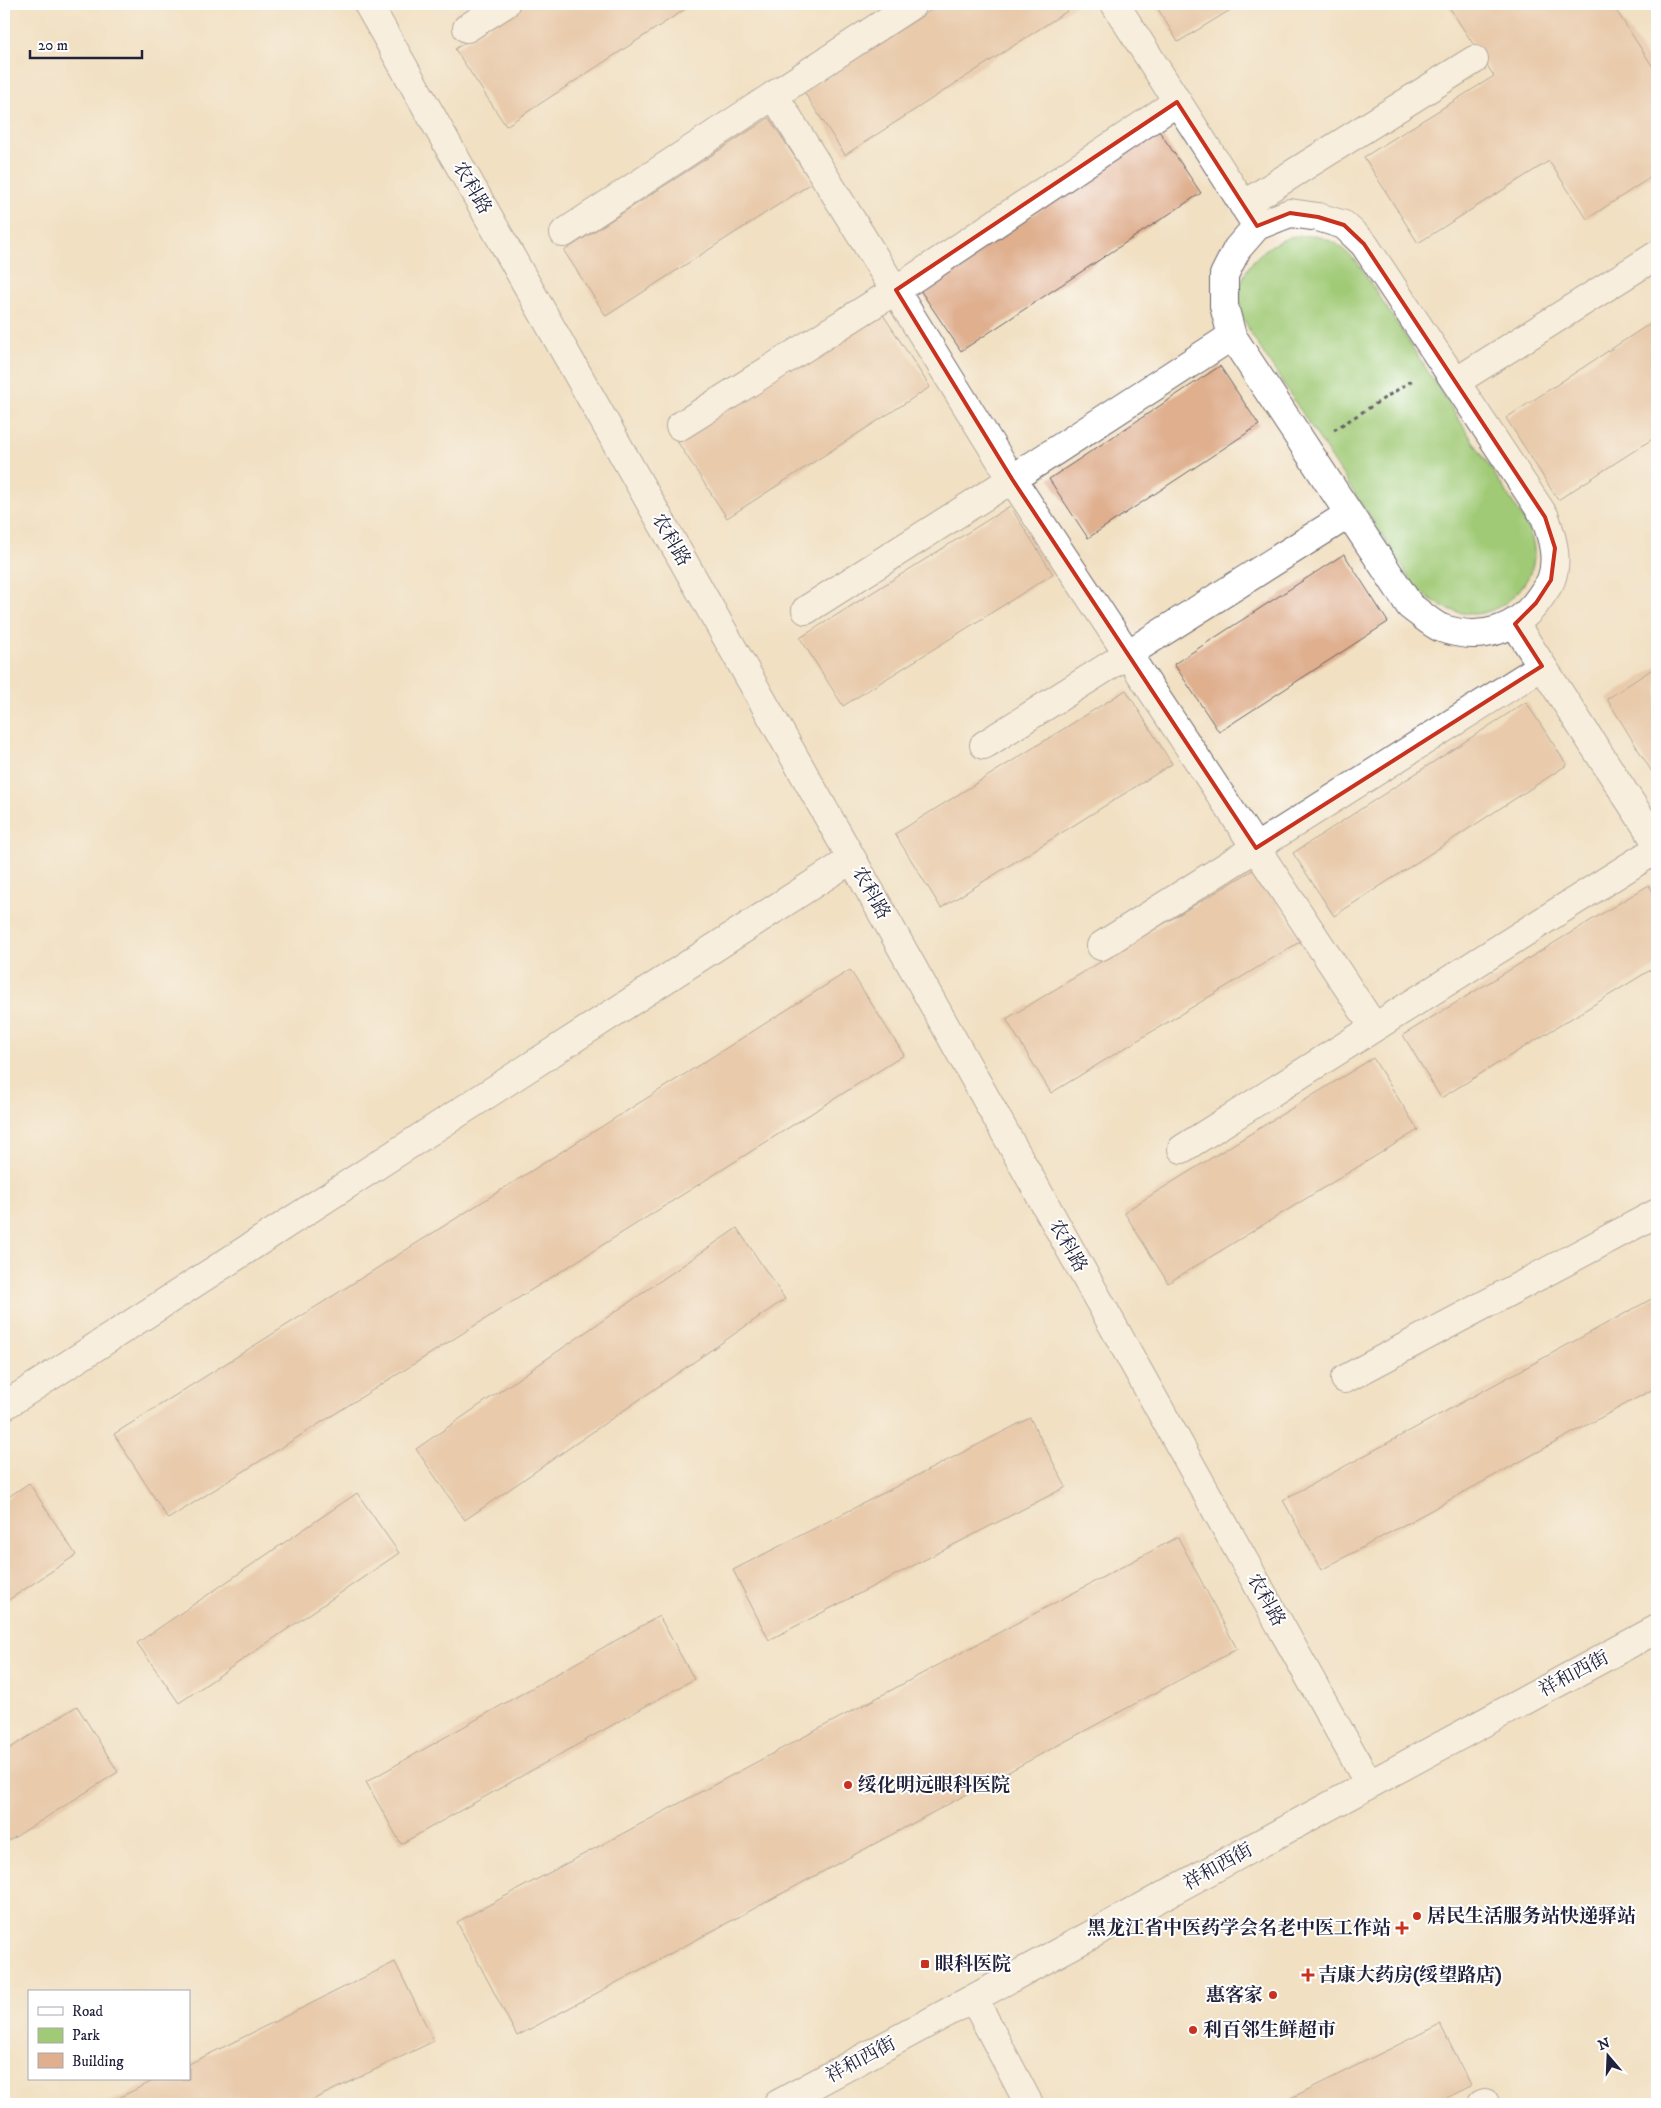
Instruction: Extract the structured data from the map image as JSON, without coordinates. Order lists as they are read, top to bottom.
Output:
{
  "streets": {
    "street": ["农科路", "祥和西街"]
  },
  "crossings": [
    ["农科路", "祥和西街"]
  ],
  "places": {
    "other": [
      "绥化明远眼科医院",
      "居民生活服务站快递驿站",
      "惠客家",
      "利百邻生鲜超市"
    ],
    "health": ["黑龙江省中医药学会名老中医工作站", "吉康大药房(绥望路店)"],
    "transit": ["眼科医院"]
  },
  "legend": ["Road", "Park", "Building"],
  "scale_bar": "20 m",
  "north": "top"
}
